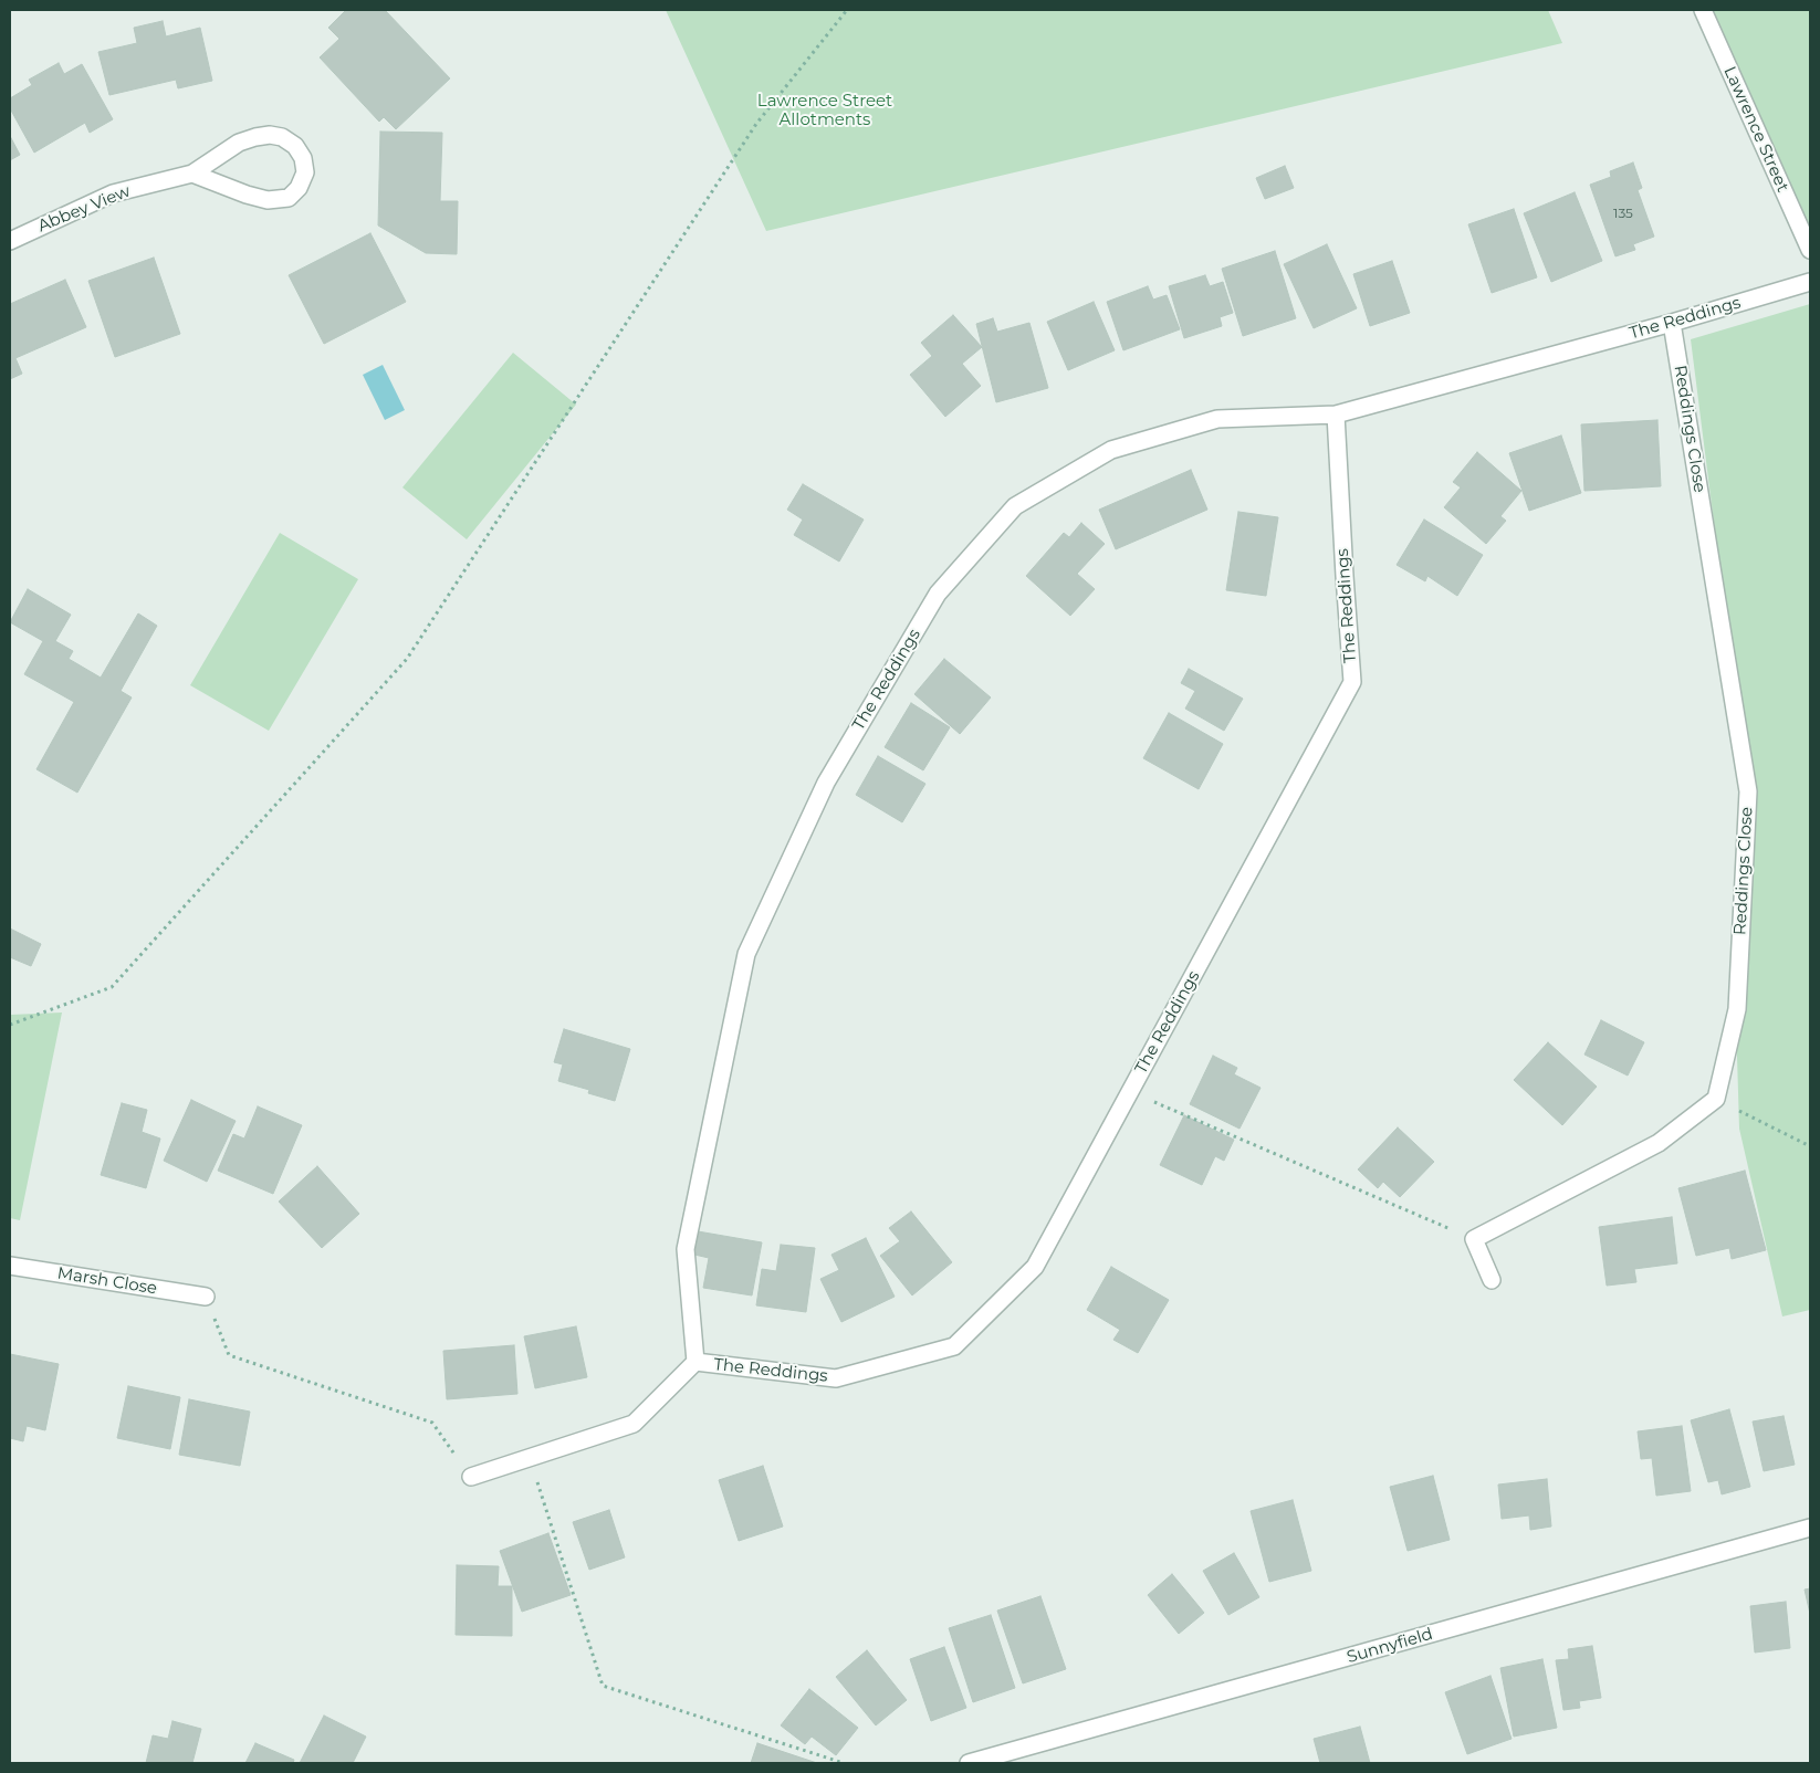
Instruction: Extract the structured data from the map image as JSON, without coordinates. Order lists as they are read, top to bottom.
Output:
{
  "streets": {
    "street": [
      "Lawrence Street",
      "Abbey View",
      "The Reddings",
      "Reddings Close",
      "Marsh Close",
      "Sunnyfield"
    ]
  },
  "crossings": [
    ["The Reddings", "Reddings Close"]
  ],
  "parks": ["Lawrence Street Allotments"],
  "house_numbers": ["135"]
}
